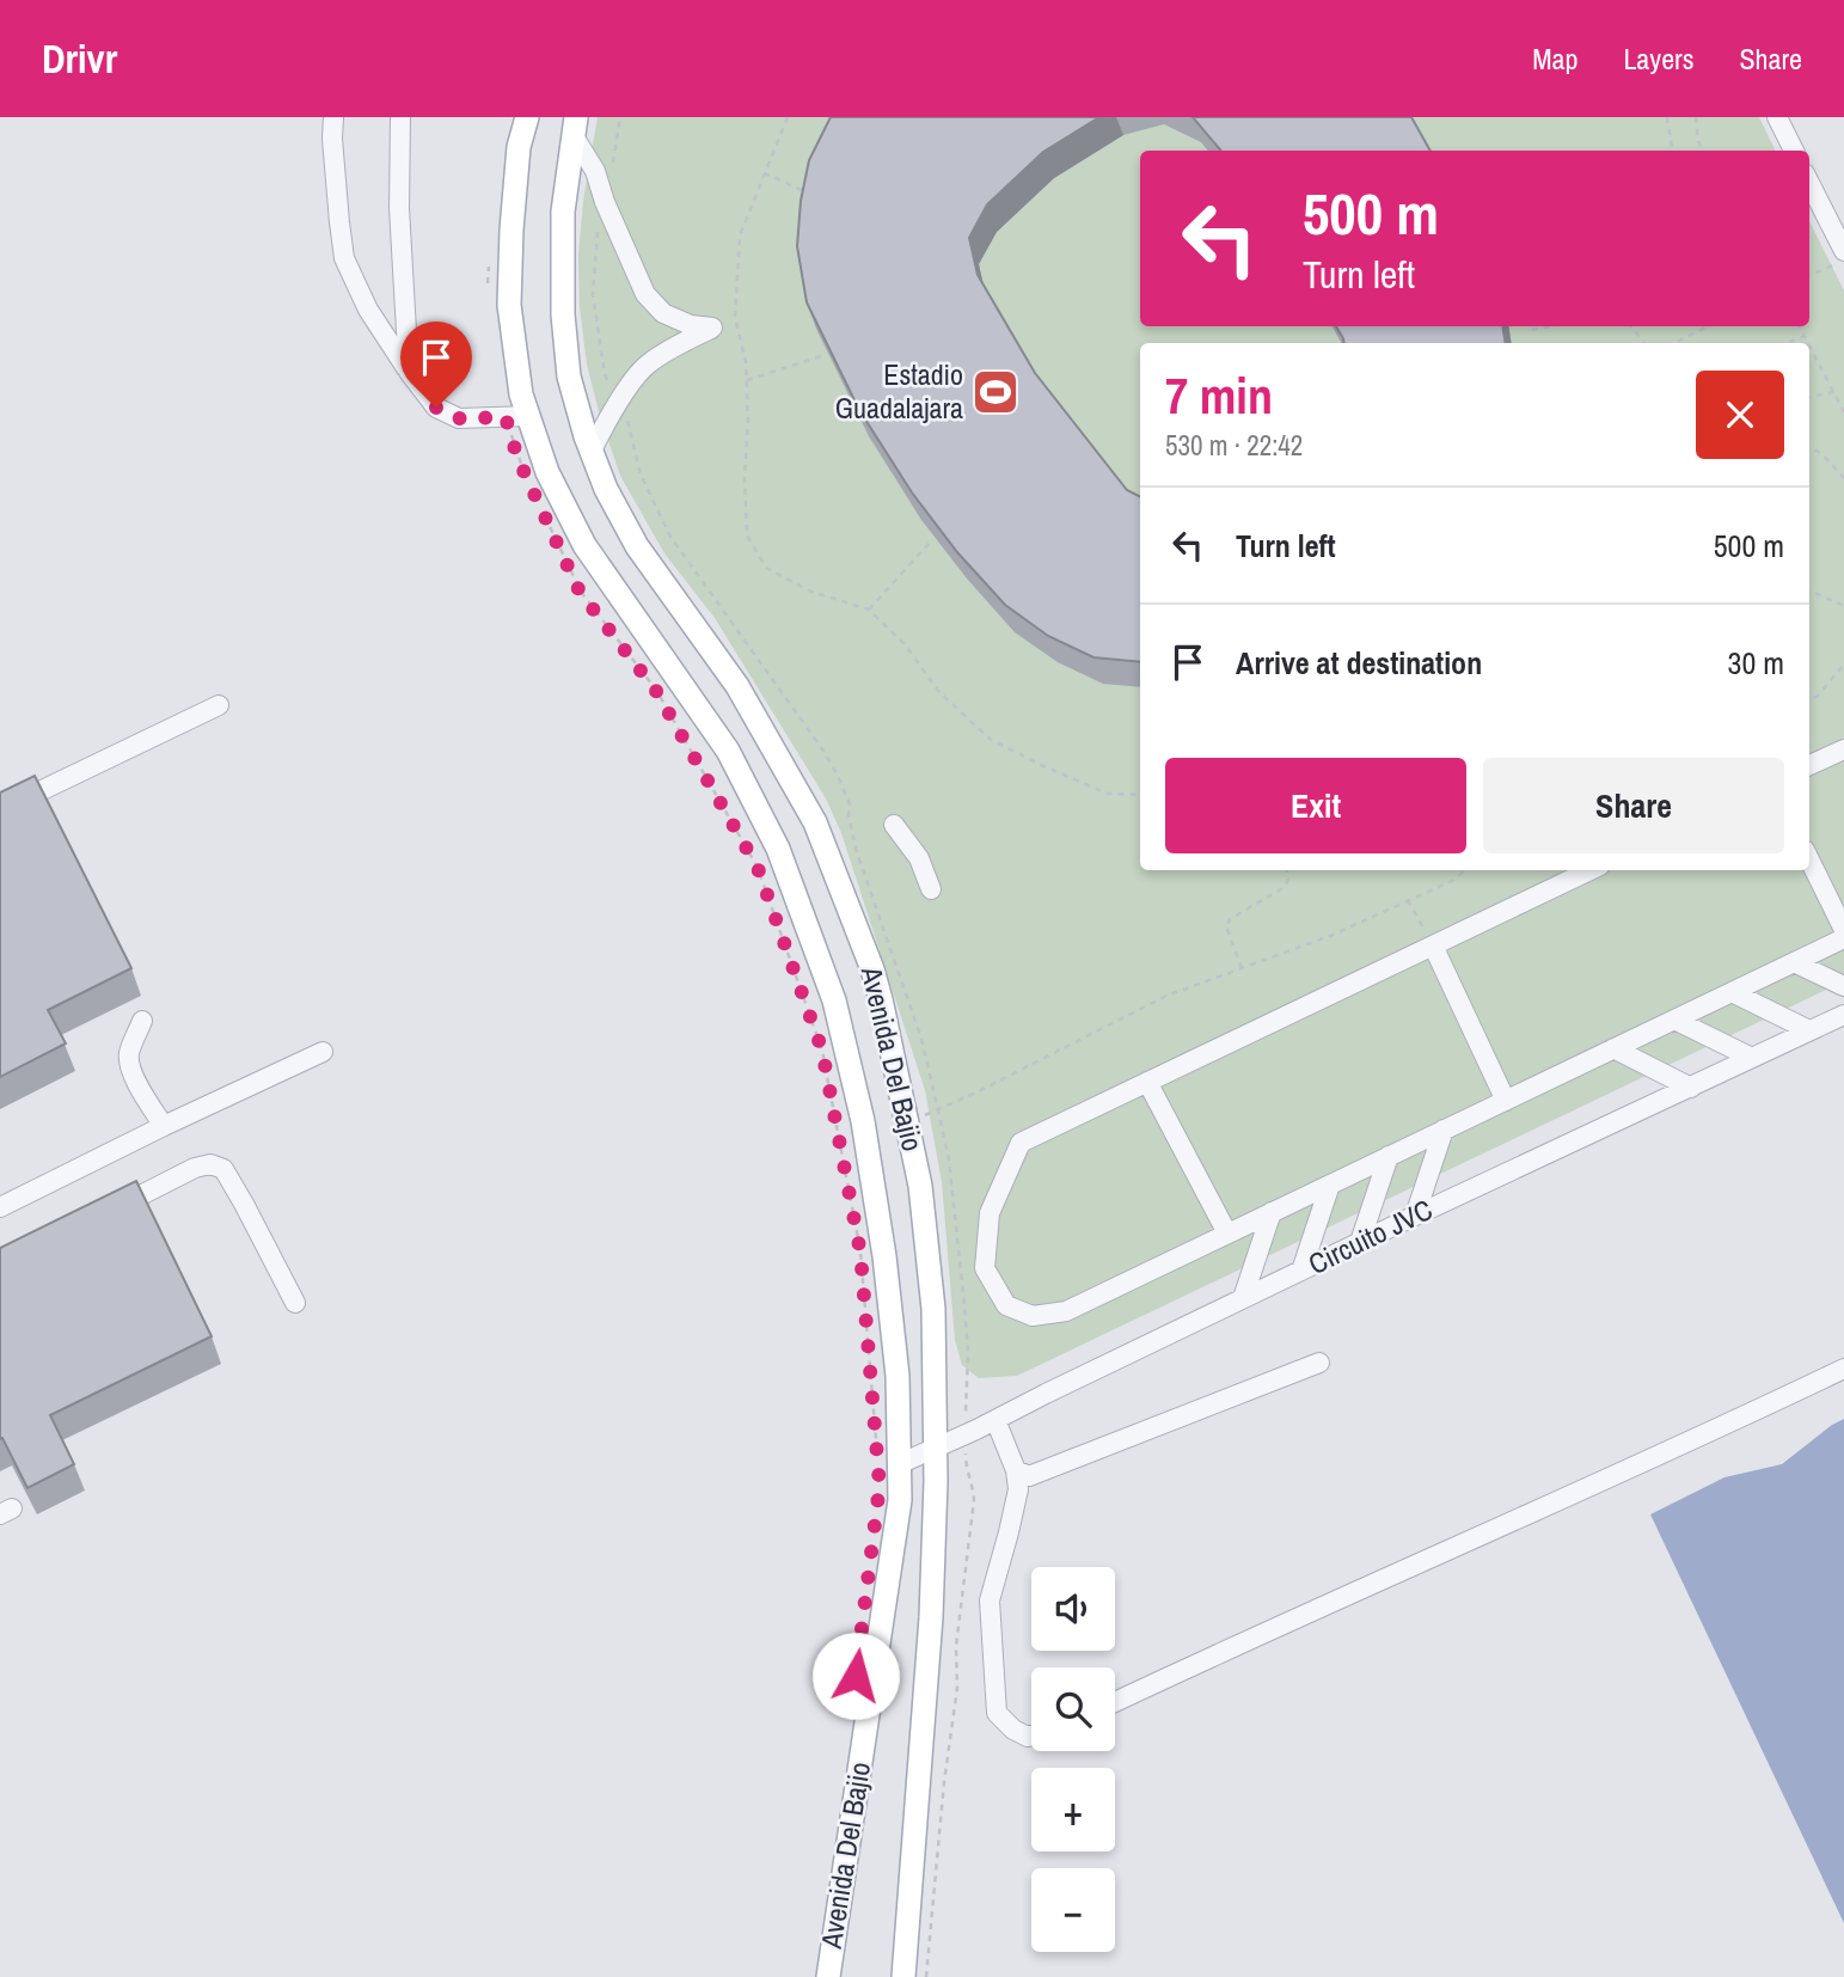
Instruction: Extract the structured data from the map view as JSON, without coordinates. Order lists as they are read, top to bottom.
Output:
{
  "streets": {
    "main road": ["Avenida Del Bajio"],
    "lane": ["Circuito JVC"]
  },
  "crossings": [
    ["Avenida Del Bajio", "Circuito JVC"]
  ],
  "places": {
    "sports": ["Estadio Guadalajara"]
  },
  "page": {
    "header": "Drivr",
    "nav": ["Map", "Layers", "Share"],
    "turn": ["500 m", "Turn left"],
    "heading": ["7 min", "530 m · 22:42"],
    "list": [
      {
        "name": "Turn left",
        "value": "500 m"
      },
      {
        "name": "Arrive at destination",
        "value": "30 m"
      }
    ],
    "buttons": ["Exit", "Share"],
    "map_buttons": ["+", "−"]
  }
}
